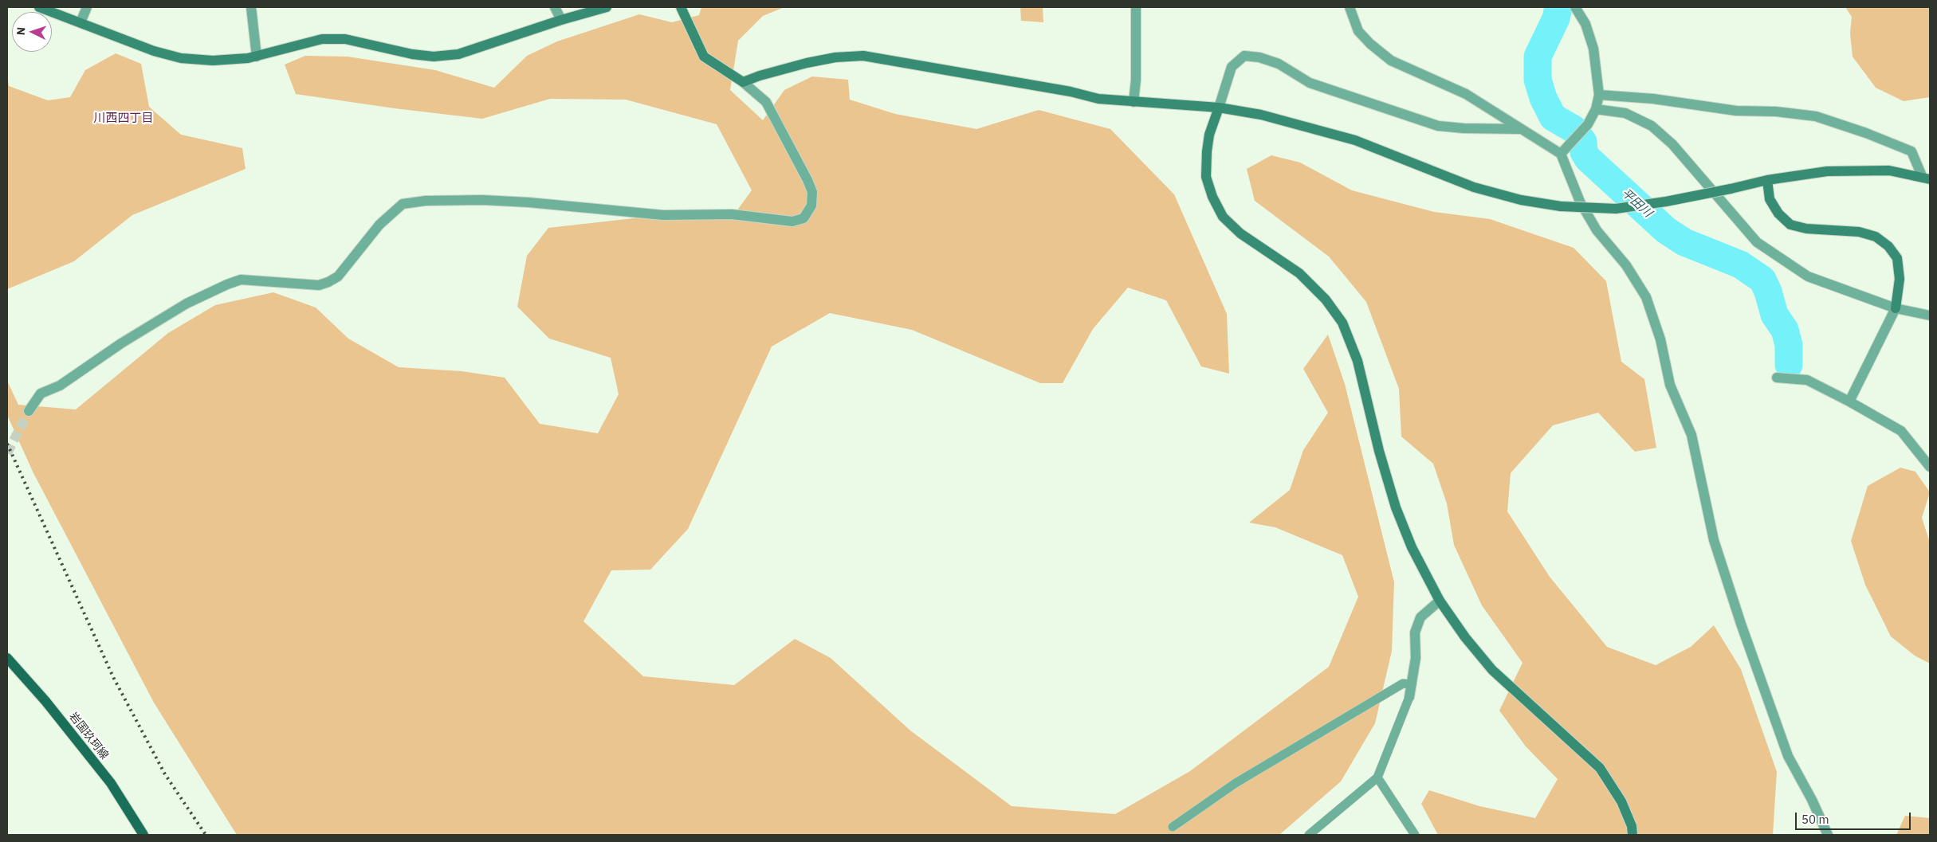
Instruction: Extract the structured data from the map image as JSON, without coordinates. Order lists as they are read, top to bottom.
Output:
{
  "streets": {
    "main road": ["岩国玖珂線"]
  },
  "districts": ["川西四丁目"],
  "water": ["平田川"],
  "scale_bar": "50 m",
  "north": "left"
}
